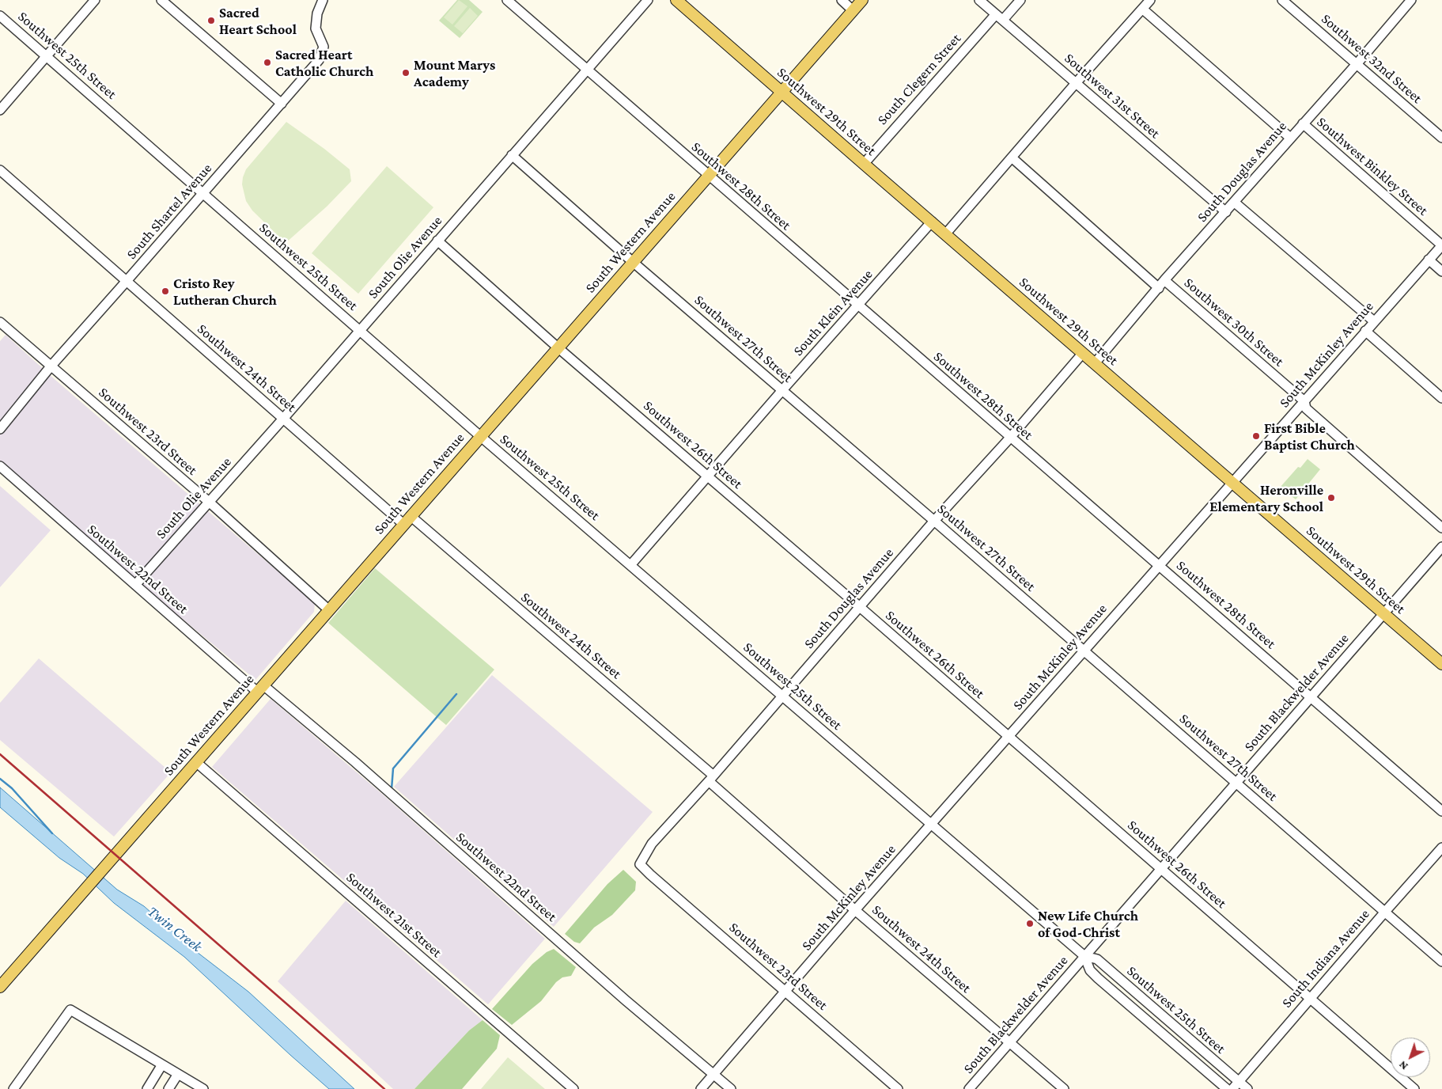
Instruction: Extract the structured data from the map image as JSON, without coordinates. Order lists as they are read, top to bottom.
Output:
{
  "streets": {
    "main road": ["Southwest 29th Street", "South Western Avenue"],
    "street": [
      "Southwest 25th Street",
      "Southwest 32nd Street",
      "South Clegern Street",
      "Southwest 31st Street",
      "Southwest Binkley Street",
      "South Douglas Avenue",
      "Southwest 28th Street",
      "South Shartel Avenue",
      "South Olie Avenue",
      "South Klein Avenue",
      "Southwest 30th Street",
      "Southwest 27th Street",
      "South McKinley Avenue",
      "Southwest 24th Street",
      "Southwest 23rd Street",
      "Southwest 26th Street",
      "Southwest 22nd Street",
      "South Blackwelder Avenue",
      "Southwest 21st Street",
      "South Indiana Avenue"
    ]
  },
  "crossings": [
    ["Southwest 25th Street", "South Douglas Avenue"],
    ["Southwest 25th Street", "South Shartel Avenue"],
    ["Southwest 25th Street", "South Western Avenue"],
    ["Southwest 25th Street", "South Olie Avenue"],
    ["Southwest 25th Street", "South Klein Avenue"],
    ["Southwest 25th Street", "South McKinley Avenue"],
    ["Southwest 25th Street", "South Blackwelder Avenue"],
    ["Southwest 25th Street", "South Indiana Avenue"],
    ["Southwest 32nd Street", "South Douglas Avenue"],
    ["South Clegern Street", "Southwest 31st Street"],
    ["South Clegern Street", "Southwest 29th Street"],
    ["Southwest 31st Street", "South Douglas Avenue"],
    ["Southwest 29th Street", "South Douglas Avenue"],
    ["Southwest 29th Street", "South Western Avenue"],
    ["Southwest 29th Street", "South Klein Avenue"],
    ["Southwest 29th Street", "South McKinley Avenue"],
    ["Southwest 29th Street", "South Blackwelder Avenue"],
    ["Southwest Binkley Street", "South Douglas Avenue"],
    ["Southwest Binkley Street", "South McKinley Avenue"],
    ["South Douglas Avenue", "Southwest 28th Street"],
    ["South Douglas Avenue", "Southwest 30th Street"],
    ["South Douglas Avenue", "Southwest 27th Street"],
    ["South Douglas Avenue", "Southwest 24th Street"],
    ["South Douglas Avenue", "Southwest 23rd Street"],
    ["South Douglas Avenue", "Southwest 26th Street"],
    ["Southwest 28th Street", "South Western Avenue"],
    ["Southwest 28th Street", "South Olie Avenue"],
    ["Southwest 28th Street", "South Klein Avenue"],
    ["Southwest 28th Street", "South McKinley Avenue"],
    ["Southwest 28th Street", "South Blackwelder Avenue"],
    ["South Shartel Avenue", "Southwest 24th Street"],
    ["South Shartel Avenue", "Southwest 23rd Street"],
    ["South Western Avenue", "Southwest 27th Street"],
    ["South Western Avenue", "Southwest 24th Street"],
    ["South Western Avenue", "Southwest 23rd Street"],
    ["South Western Avenue", "Southwest 26th Street"],
    ["South Western Avenue", "Southwest 22nd Street"],
    ["South Western Avenue", "Southwest 21st Street"],
    ["South Olie Avenue", "Southwest 27th Street"],
    ["South Olie Avenue", "Southwest 24th Street"],
    ["South Olie Avenue", "Southwest 23rd Street"],
    ["South Olie Avenue", "Southwest 26th Street"],
    ["South Olie Avenue", "Southwest 22nd Street"],
    ["South Klein Avenue", "Southwest 27th Street"],
    ["South Klein Avenue", "Southwest 26th Street"],
    ["Southwest 30th Street", "South McKinley Avenue"],
    ["Southwest 27th Street", "South McKinley Avenue"],
    ["Southwest 27th Street", "South Blackwelder Avenue"],
    ["Southwest 27th Street", "South Indiana Avenue"],
    ["South McKinley Avenue", "Southwest 24th Street"],
    ["South McKinley Avenue", "Southwest 23rd Street"],
    ["South McKinley Avenue", "Southwest 26th Street"],
    ["South McKinley Avenue", "Southwest 22nd Street"],
    ["Southwest 24th Street", "South Blackwelder Avenue"],
    ["Southwest 26th Street", "South Blackwelder Avenue"],
    ["Southwest 26th Street", "South Indiana Avenue"]
  ],
  "water": ["Twin Creek"],
  "places": [
    "Sacred Heart School",
    "Sacred Heart Catholic Church",
    "Mount Marys Academy",
    "Cristo Rey Lutheran Church",
    "First Bible Baptist Church",
    "Heronville Elementary School",
    "New Life Church of God-Christ"
  ],
  "north": "bottom left"
}
